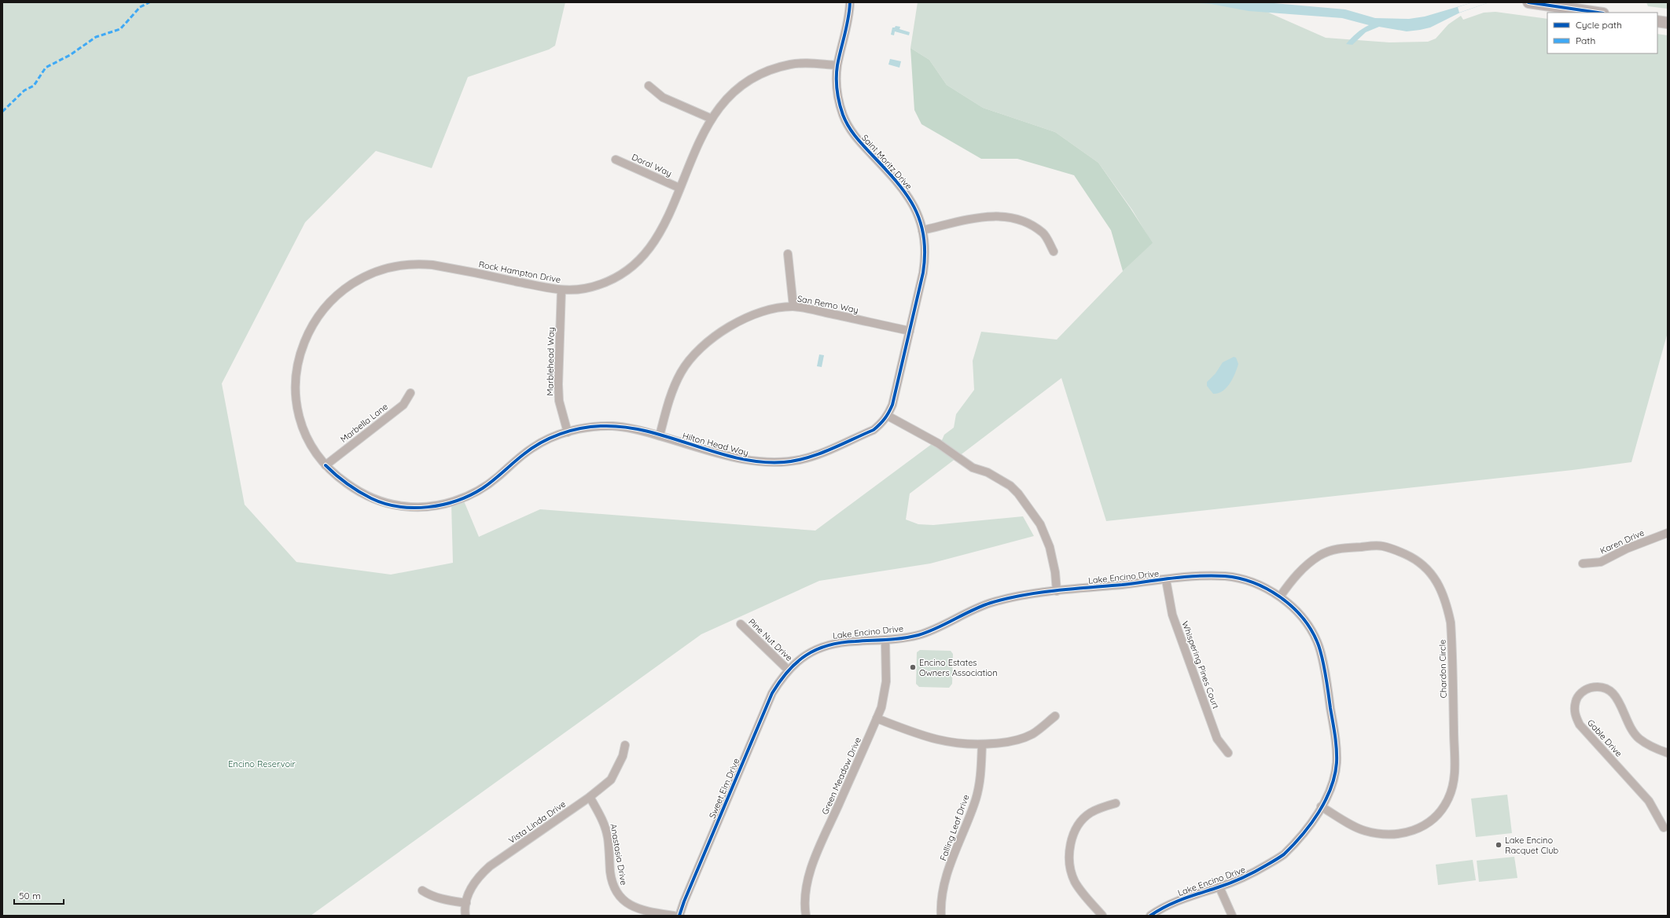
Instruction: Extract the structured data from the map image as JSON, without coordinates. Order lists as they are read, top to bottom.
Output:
{
  "streets": {
    "street": [
      "Saint Moritz Drive",
      "Doral Way",
      "Rock Hampton Drive",
      "San Remo Way",
      "Marblehead Way",
      "Marbella Lane",
      "Hilton Head Way",
      "Karen Drive",
      "Lake Encino Drive",
      "Pine Nut Drive",
      "Whispering Pines Court",
      "Chardon Circle",
      "Gable Drive",
      "Green Meadow Drive",
      "Sweet Elm Drive",
      "Vista Linda Drive",
      "Falling Leaf Drive",
      "Anastasia Drive"
    ]
  },
  "crossings": [
    ["Saint Moritz Drive", "Rock Hampton Drive"],
    ["Saint Moritz Drive", "San Remo Way"],
    ["Saint Moritz Drive", "Hilton Head Way"],
    ["Doral Way", "Rock Hampton Drive"],
    ["Rock Hampton Drive", "Marblehead Way"],
    ["Rock Hampton Drive", "Marbella Lane"],
    ["Rock Hampton Drive", "Hilton Head Way"],
    ["San Remo Way", "Hilton Head Way"],
    ["Marblehead Way", "Hilton Head Way"],
    ["Marbella Lane", "Hilton Head Way"],
    ["Lake Encino Drive", "Pine Nut Drive"],
    ["Lake Encino Drive", "Whispering Pines Court"],
    ["Lake Encino Drive", "Chardon Circle"],
    ["Lake Encino Drive", "Green Meadow Drive"],
    ["Lake Encino Drive", "Sweet Elm Drive"],
    ["Pine Nut Drive", "Sweet Elm Drive"],
    ["Vista Linda Drive", "Anastasia Drive"]
  ],
  "parks": ["Encino Reservoir"],
  "places": ["Encino Estates Owners Association", "Lake Encino Racquet Club"],
  "legend": ["Cycle path", "Path"],
  "scale_bar": "50 m"
}
